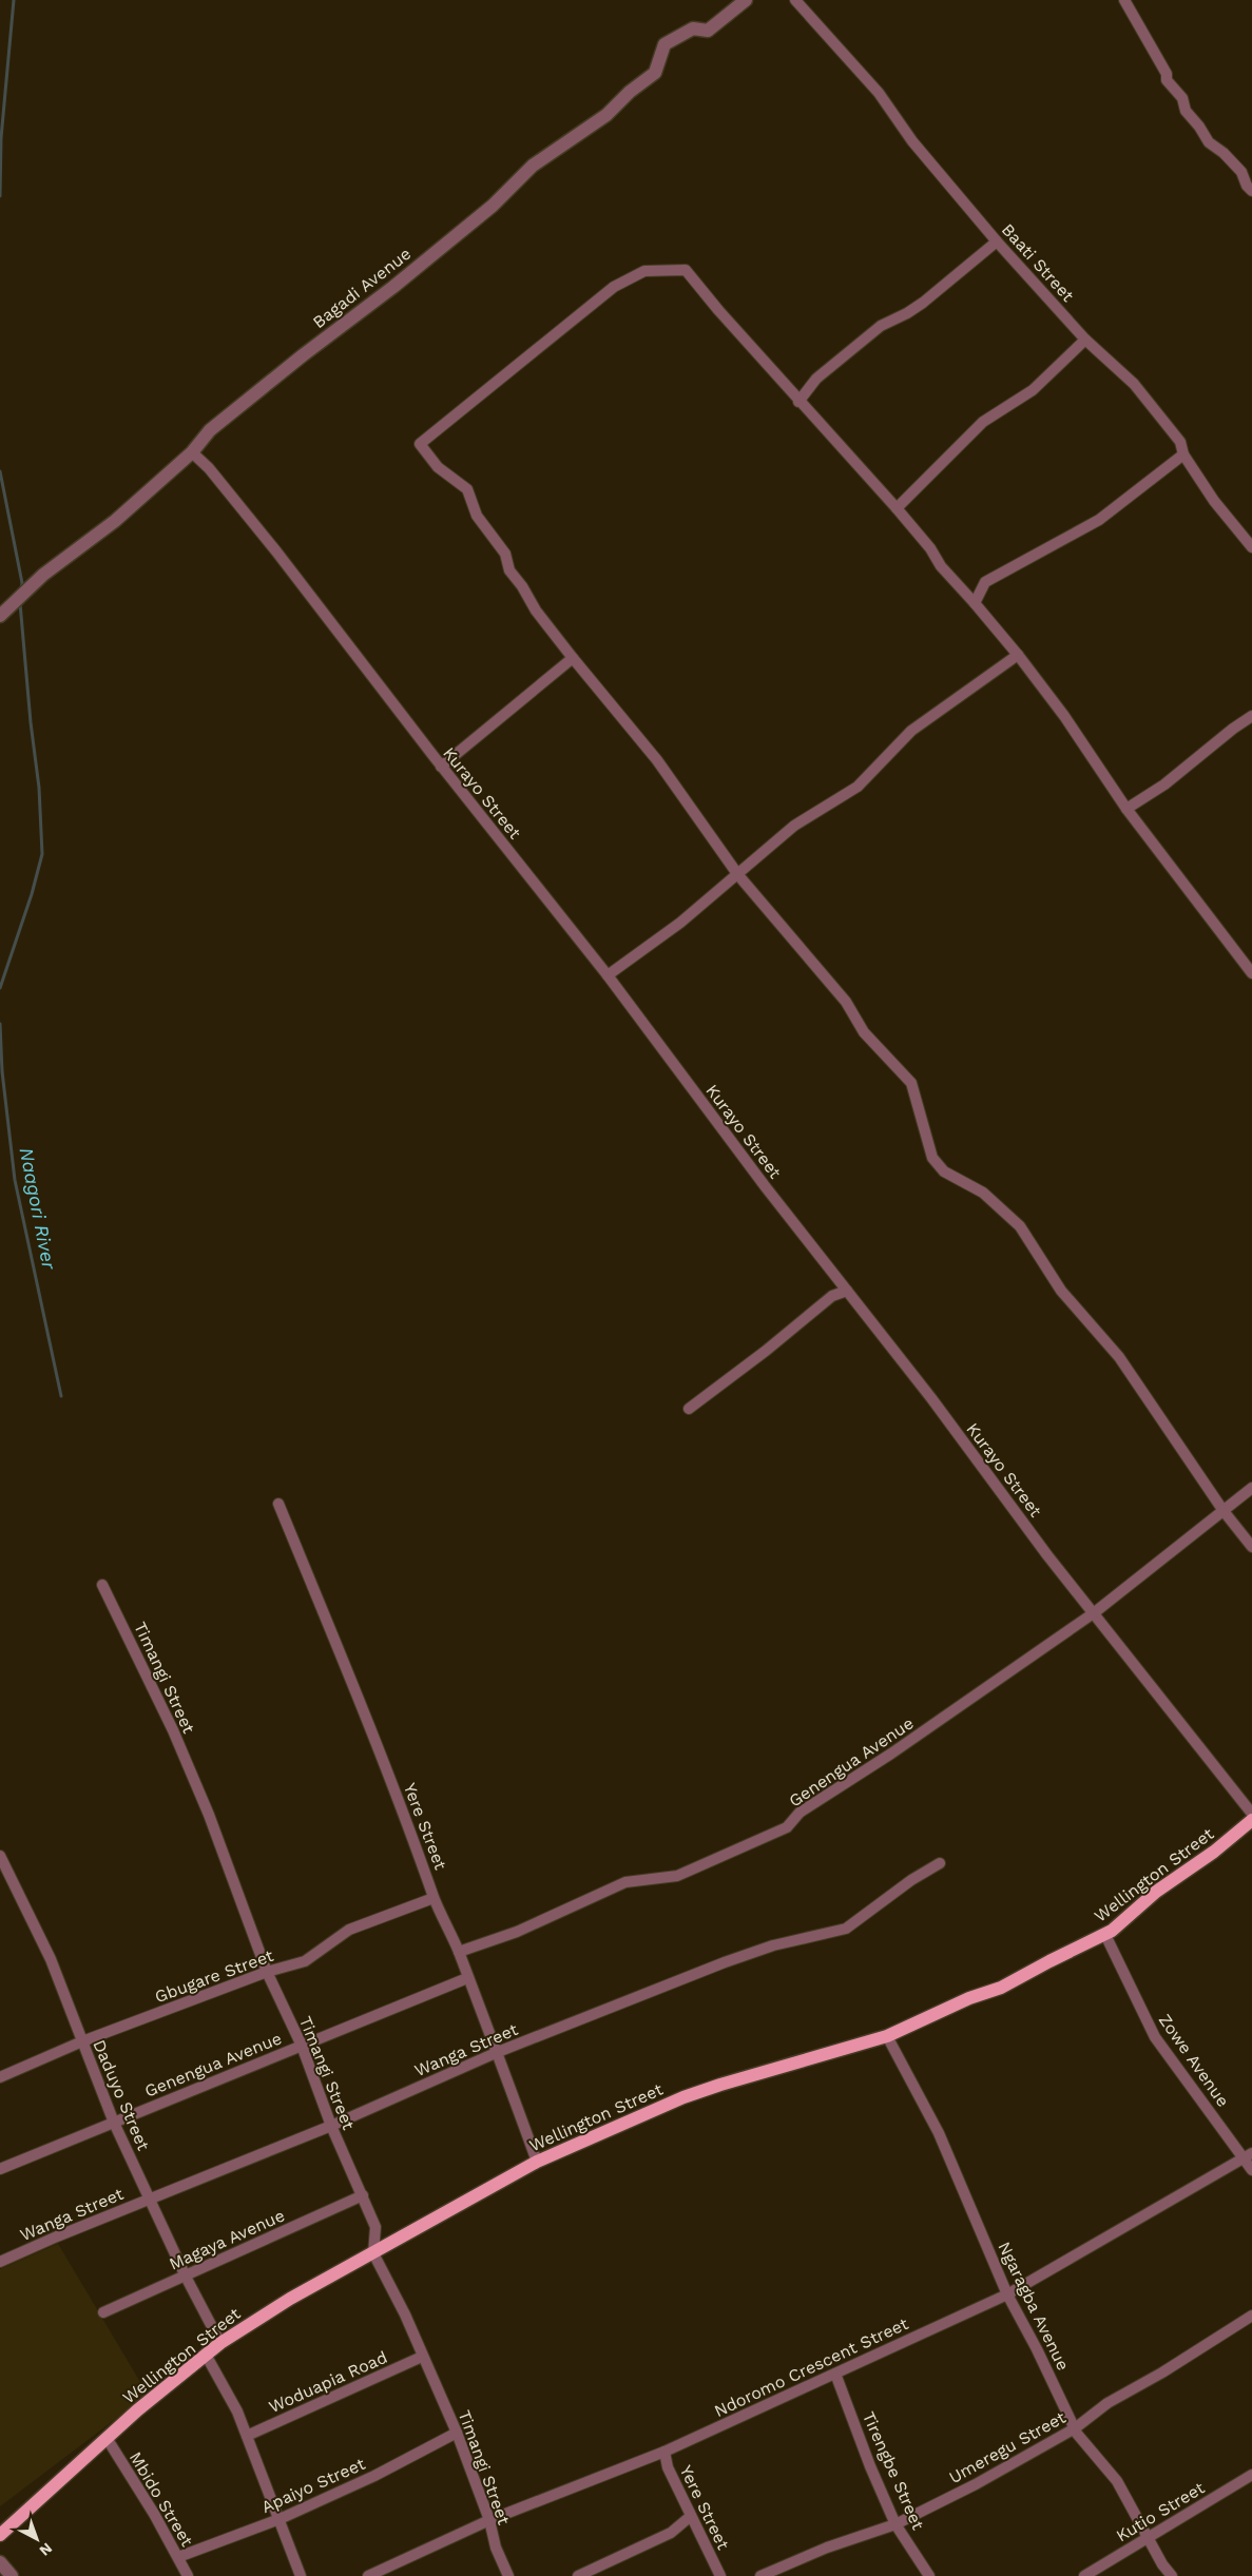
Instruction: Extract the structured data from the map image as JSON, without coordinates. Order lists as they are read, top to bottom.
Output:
{
  "streets": {
    "main road": ["Wellington Street"],
    "street": [
      "Baati Street",
      "Bagadi Avenue",
      "Kurayo Street",
      "Timangi Street",
      "Genengua Avenue",
      "Yere Street",
      "Gbugare Street",
      "Wanga Street",
      "Zowe Avenue",
      "Daduyo Street",
      "Magaya Avenue",
      "Ngaragba Avenue",
      "Ndoromo Crescent Street",
      "Woduapia Road",
      "Umeregu Street",
      "Tirengbe Street",
      "Apaiyo Street",
      "Mbido Street",
      "Kutio Street"
    ]
  },
  "crossings": [
    ["Bagadi Avenue", "Kurayo Street"],
    ["Kurayo Street", "Genengua Avenue"],
    ["Timangi Street", "Genengua Avenue"],
    ["Timangi Street", "Wellington Street"],
    ["Timangi Street", "Gbugare Street"],
    ["Timangi Street", "Wanga Street"],
    ["Timangi Street", "Magaya Avenue"],
    ["Timangi Street", "Ndoromo Crescent Street"],
    ["Timangi Street", "Woduapia Road"],
    ["Timangi Street", "Apaiyo Street"],
    ["Genengua Avenue", "Yere Street"],
    ["Genengua Avenue", "Daduyo Street"],
    ["Yere Street", "Wellington Street"],
    ["Yere Street", "Gbugare Street"],
    ["Yere Street", "Wanga Street"],
    ["Yere Street", "Ndoromo Crescent Street"],
    ["Wellington Street", "Zowe Avenue"],
    ["Wellington Street", "Daduyo Street"],
    ["Wellington Street", "Ngaragba Avenue"],
    ["Wellington Street", "Mbido Street"],
    ["Gbugare Street", "Daduyo Street"],
    ["Wanga Street", "Daduyo Street"],
    ["Zowe Avenue", "Ndoromo Crescent Street"],
    ["Daduyo Street", "Magaya Avenue"],
    ["Ngaragba Avenue", "Ndoromo Crescent Street"],
    ["Ngaragba Avenue", "Umeregu Street"],
    ["Ngaragba Avenue", "Kutio Street"],
    ["Ndoromo Crescent Street", "Tirengbe Street"],
    ["Umeregu Street", "Tirengbe Street"],
    ["Apaiyo Street", "Mbido Street"]
  ],
  "water": ["Naagori River"],
  "north": "bottom right"
}
